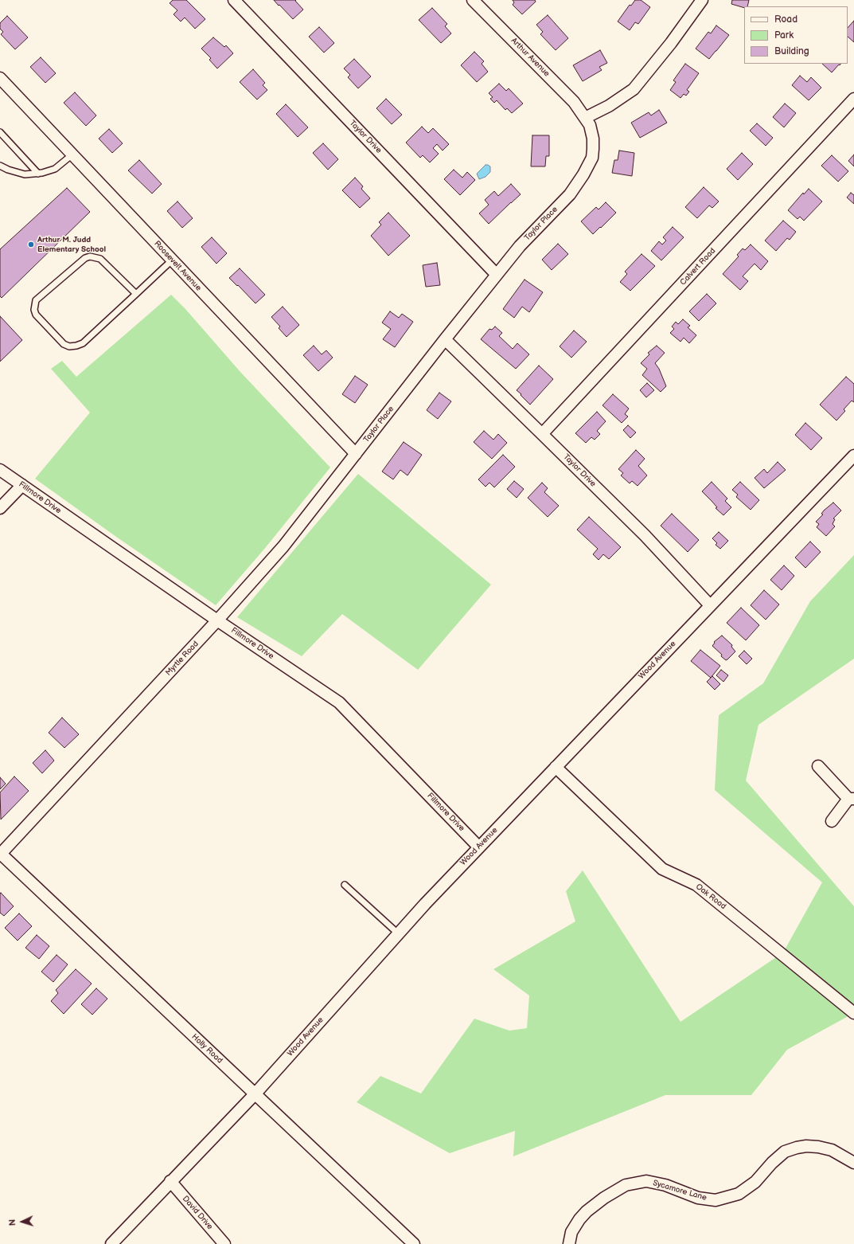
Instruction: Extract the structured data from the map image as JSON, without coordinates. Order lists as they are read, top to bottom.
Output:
{
  "streets": {
    "street": [
      "Arthur Avenue",
      "Taylor Drive",
      "Taylor Place",
      "Roosevelt Avenue",
      "Calvert Road",
      "Fillmore Drive",
      "Myrtle Road",
      "Wood Avenue",
      "Oak Road",
      "Holly Road",
      "Sycamore Lane",
      "David Drive"
    ]
  },
  "crossings": [
    ["Arthur Avenue", "Taylor Place"],
    ["Taylor Drive", "Taylor Place"],
    ["Taylor Drive", "Calvert Road"],
    ["Taylor Drive", "Wood Avenue"],
    ["Taylor Place", "Roosevelt Avenue"],
    ["Taylor Place", "Myrtle Road"],
    ["Roosevelt Avenue", "Myrtle Road"],
    ["Fillmore Drive", "Myrtle Road"],
    ["Fillmore Drive", "Wood Avenue"],
    ["Myrtle Road", "Holly Road"],
    ["Wood Avenue", "Oak Road"],
    ["Wood Avenue", "Holly Road"],
    ["Wood Avenue", "David Drive"]
  ],
  "places": ["Arthur M. Judd Elementary School"],
  "legend": ["Road", "Park", "Building"],
  "north": "left"
}
